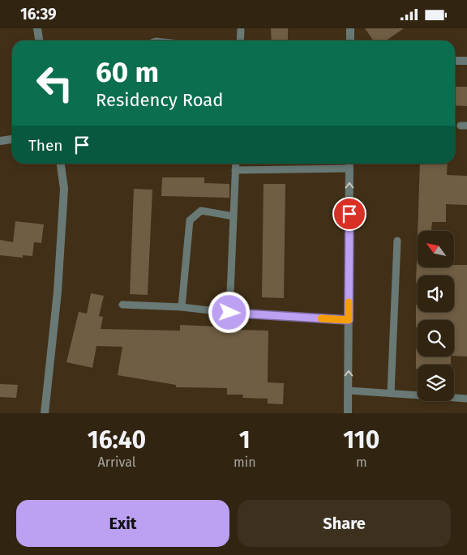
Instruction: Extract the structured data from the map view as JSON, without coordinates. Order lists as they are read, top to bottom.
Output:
{
  "north": "top left",
  "page": {
    "status": "16:39",
    "turn": ["60 m", "Residency Road"],
    "then": "Then",
    "eta": [
      "16:40",
      "Arrival",
      "1",
      "min",
      "110",
      "m"
    ],
    "buttons": ["Exit", "Share"]
  }
}
